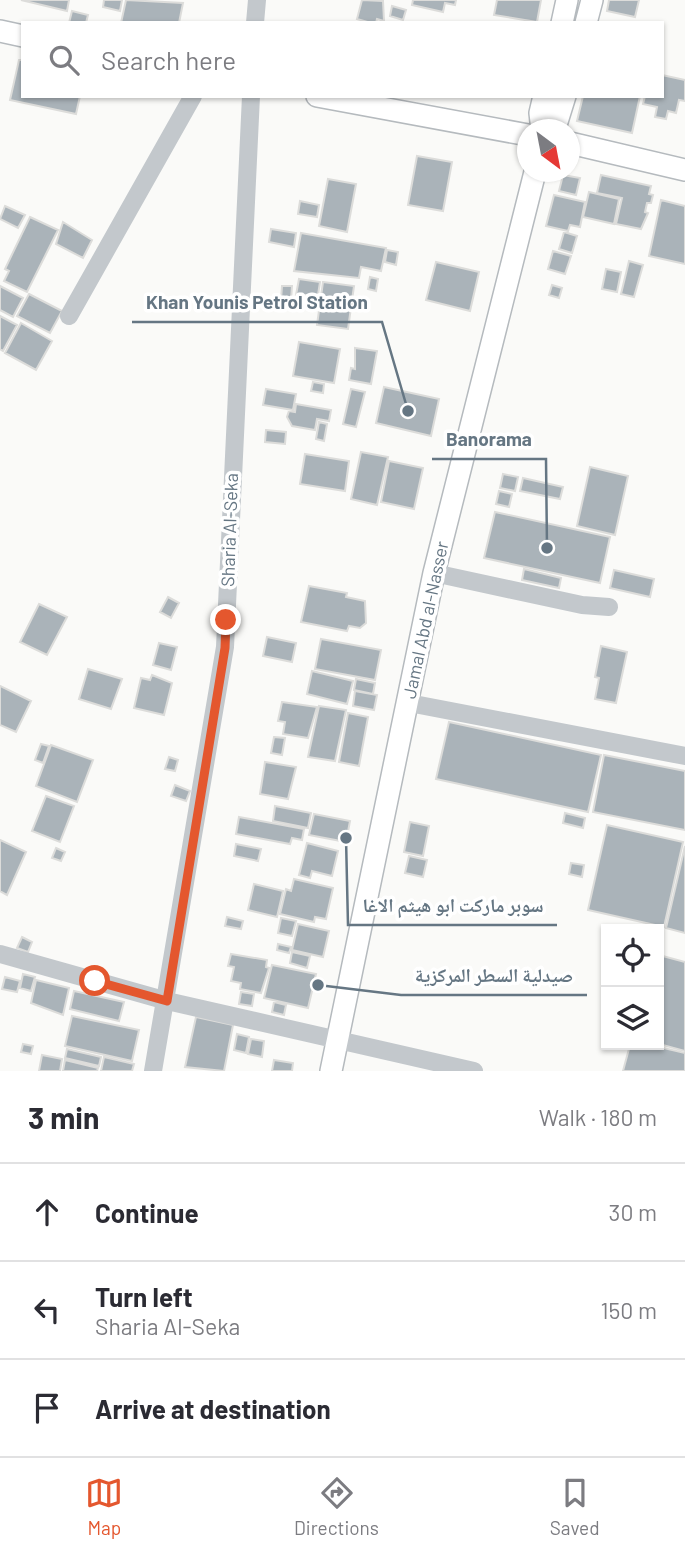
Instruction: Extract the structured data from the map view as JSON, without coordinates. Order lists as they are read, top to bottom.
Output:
{
  "streets": {
    "main road": ["Jamal Abd al-Nasser"],
    "street": ["Sharia Al-Seka"]
  },
  "places": [
    "Khan Younis Petrol Station",
    "Banorama",
    "سوبر ماركت ابو هيثم الاغا",
    "صيدلية السطر المركزية"
  ],
  "north": "bottom right",
  "page": {
    "search": "Search here",
    "heading": ["3 min", "Walk · 180 m"],
    "list": [
      ["Continue", "30 m"],
      ["Turn left", "Sharia Al-Seka", "150 m"],
      "Arrive at destination"
    ],
    "nav": ["Map", "Directions", "Saved"]
  }
}
